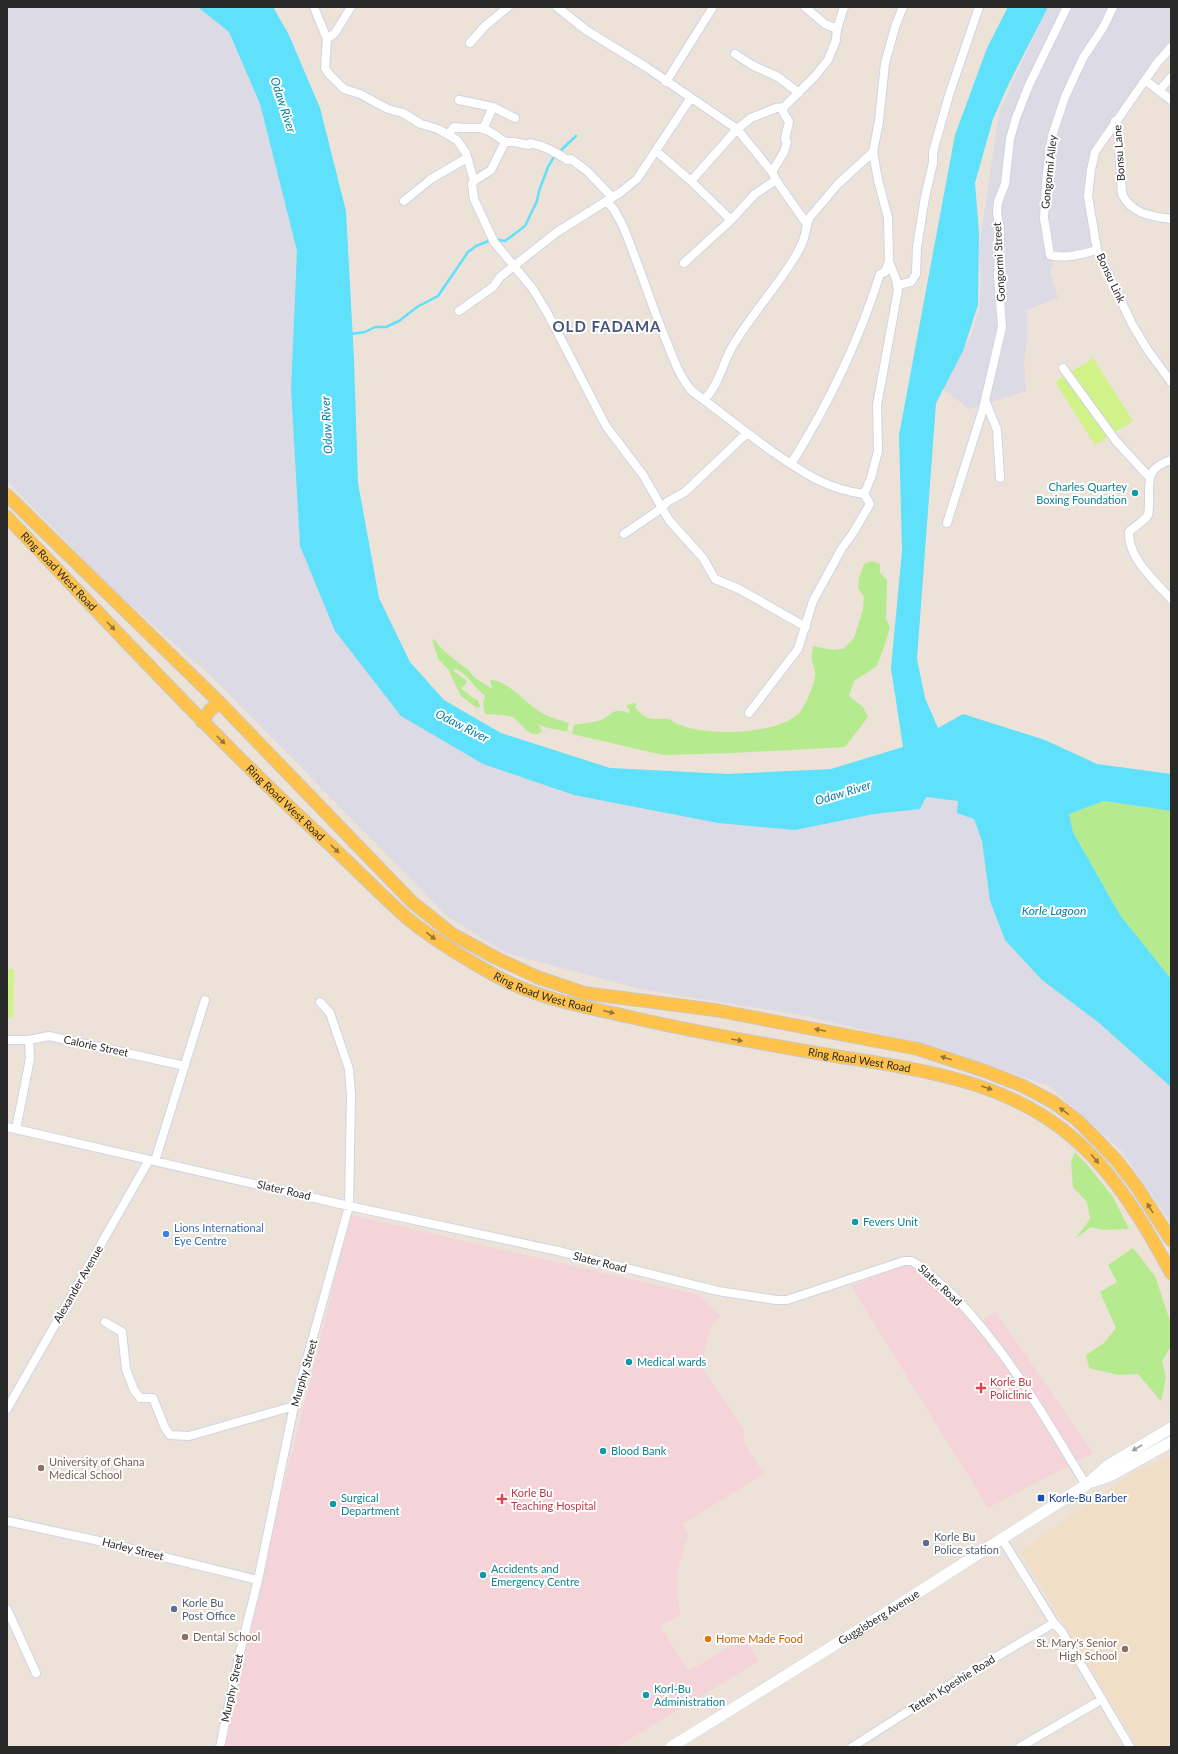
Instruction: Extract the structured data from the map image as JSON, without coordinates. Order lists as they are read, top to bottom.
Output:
{
  "streets": {
    "main road": ["Ring Road West Road", "Guggisberg Avenue"],
    "street": [
      "Bonsu Lane",
      "Gongormi Alley",
      "Gongormi Street",
      "Bonsu Link",
      "Calorie Street",
      "Slater Road",
      "Alexander Avenue",
      "Murphy Street",
      "Harley Street",
      "Tetteh Kpeshie Road"
    ]
  },
  "crossings": [
    ["Bonsu Lane", "Bonsu Link"],
    ["Gongormi Alley", "Bonsu Link"],
    ["Calorie Street", "Alexander Avenue"],
    ["Slater Road", "Alexander Avenue"],
    ["Slater Road", "Murphy Street"],
    ["Slater Road", "Guggisberg Avenue"],
    ["Murphy Street", "Harley Street"]
  ],
  "districts": ["OLD FADAMA"],
  "water": ["Odaw River", "Korle Lagoon"],
  "places": {
    "other": [
      "Charles Quartey Boxing Foundation",
      "Fevers Unit",
      "Lions International Eye Centre",
      "Medical wards",
      "Blood Bank",
      "University of Ghana Medical School",
      "Surgical Department",
      "Korle Bu Police station",
      "Accidents and Emergency Centre",
      "Korle Bu Post Office",
      "Dental School",
      "Home Made Food",
      "St. Mary's Senior High School",
      "Korl-Bu Administration"
    ],
    "health": ["Korle Bu Policlinic", "Korle Bu Teaching Hospital"],
    "transit": ["Korle-Bu Barber"]
  }
}
